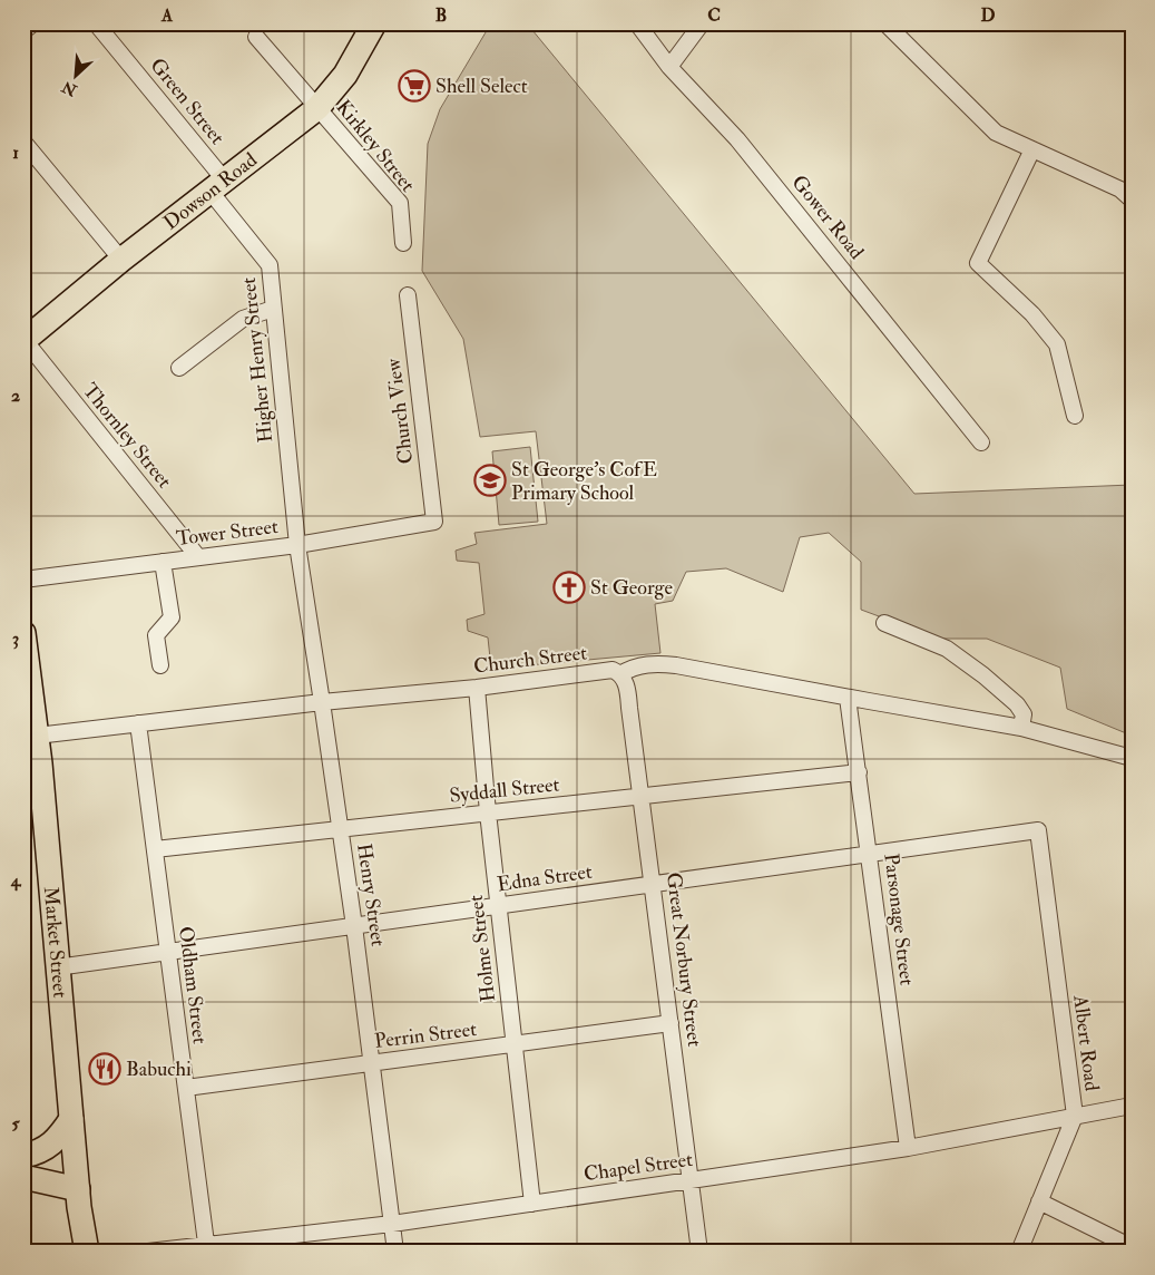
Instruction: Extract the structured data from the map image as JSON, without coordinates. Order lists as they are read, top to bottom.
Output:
{
  "streets": {
    "main road": ["Dowson Road", "Market Street"],
    "street": [
      "Green Street",
      "Kirkley Street",
      "Gower Road",
      "Higher Henry Street",
      "Church View",
      "Thornley Street",
      "Tower Street",
      "Church Street",
      "Syddall Street",
      "Edna Street",
      "Henry Street",
      "Parsonage Street",
      "Holme Street",
      "Great Norbury Street",
      "Oldham Street",
      "Perrin Street",
      "Albert Road",
      "Chapel Street"
    ]
  },
  "crossings": [
    ["Green Street", "Dowson Road"],
    ["Green Street", "Higher Henry Street"],
    ["Kirkley Street", "Dowson Road"],
    ["Dowson Road", "Higher Henry Street"],
    ["Dowson Road", "Thornley Street"],
    ["Higher Henry Street", "Tower Street"],
    ["Higher Henry Street", "Henry Street"],
    ["Church View", "Tower Street"],
    ["Thornley Street", "Tower Street"],
    ["Tower Street", "Henry Street"],
    ["Church Street", "Henry Street"],
    ["Church Street", "Parsonage Street"],
    ["Church Street", "Market Street"],
    ["Church Street", "Holme Street"],
    ["Church Street", "Great Norbury Street"],
    ["Church Street", "Oldham Street"],
    ["Syddall Street", "Henry Street"],
    ["Syddall Street", "Parsonage Street"],
    ["Syddall Street", "Holme Street"],
    ["Syddall Street", "Great Norbury Street"],
    ["Syddall Street", "Oldham Street"],
    ["Edna Street", "Henry Street"],
    ["Edna Street", "Parsonage Street"],
    ["Edna Street", "Market Street"],
    ["Edna Street", "Holme Street"],
    ["Edna Street", "Great Norbury Street"],
    ["Edna Street", "Oldham Street"],
    ["Edna Street", "Albert Road"],
    ["Henry Street", "Perrin Street"],
    ["Henry Street", "Chapel Street"],
    ["Parsonage Street", "Chapel Street"],
    ["Holme Street", "Perrin Street"],
    ["Holme Street", "Chapel Street"],
    ["Great Norbury Street", "Perrin Street"],
    ["Great Norbury Street", "Chapel Street"],
    ["Oldham Street", "Perrin Street"],
    ["Oldham Street", "Chapel Street"],
    ["Albert Road", "Chapel Street"]
  ],
  "places": {
    "supermarket": ["Shell Select"],
    "school or university": ["St George's CofE Primary School"],
    "church": ["St George"],
    "restaurant": ["Babuchi"]
  },
  "north": "bottom left",
  "grid": {
    "columns": [
      "A",
      "B",
      "C",
      "D"
    ],
    "rows": [
      "1",
      "2",
      "3",
      "4",
      "5"
    ]
  }
}
